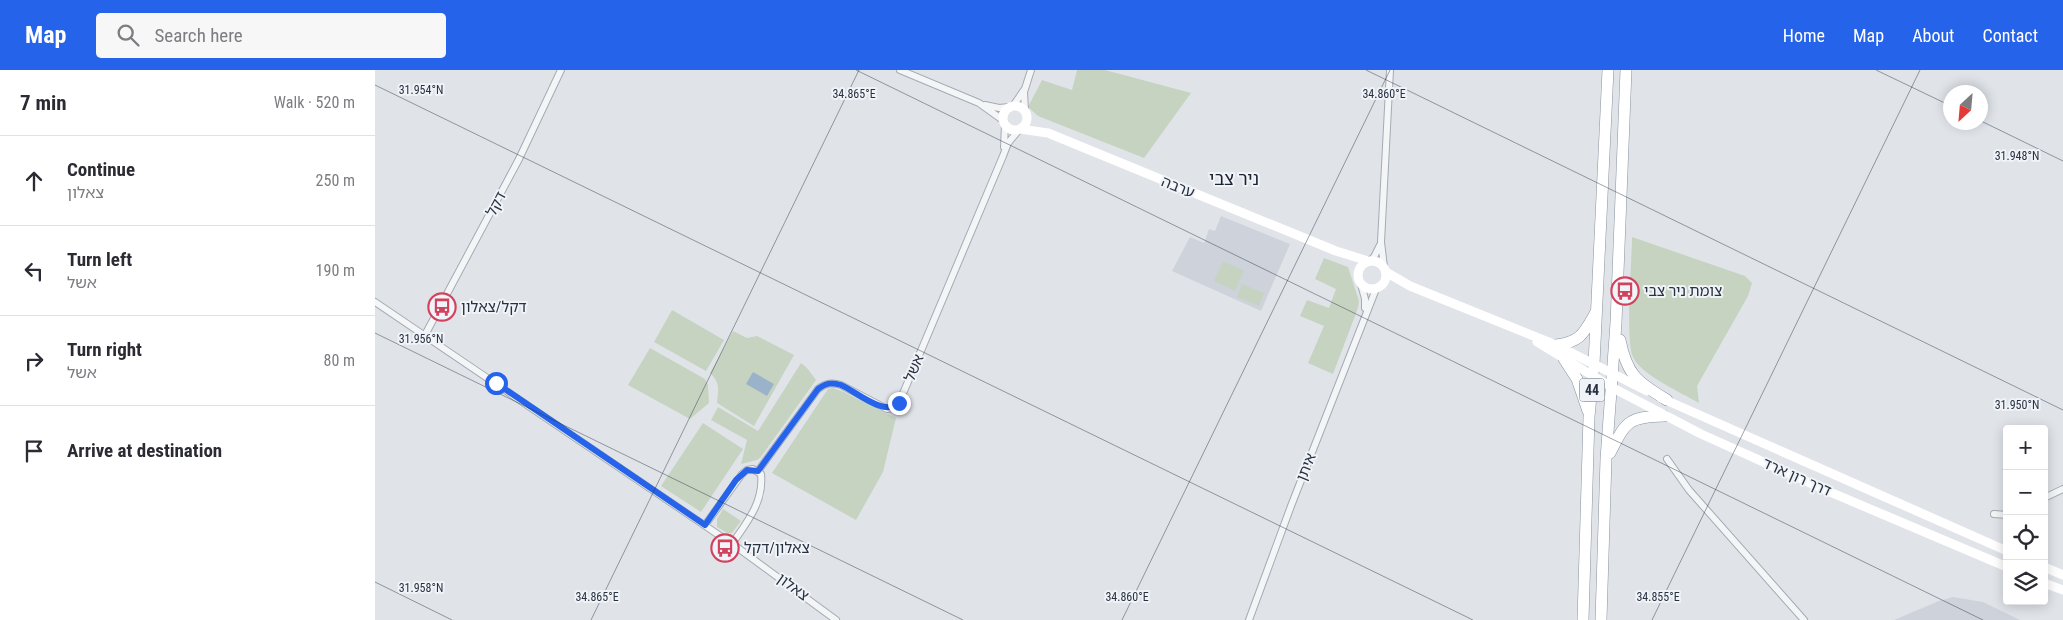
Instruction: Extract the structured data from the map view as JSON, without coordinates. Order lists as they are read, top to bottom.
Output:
{
  "streets": {
    "highway": ["44"],
    "main road": ["ערבה", "דרך רון ארד"],
    "street": [
      "דקל",
      "אשל",
      "איתן",
      "צאלון"
    ]
  },
  "crossings": [
    ["ערבה", "אשל"],
    ["ערבה", "איתן"],
    ["דקל", "צאלון"],
    ["אשל", "צאלון"],
    ["44", "דרך רון ארד"]
  ],
  "districts": ["ניר צבי"],
  "places": {
    "bus stop": ["צומת ניר צבי", "דקל/צאלון", "צאלון/דקל"]
  },
  "north": "bottom left",
  "page": {
    "header": "Map",
    "search": "Search here",
    "nav": [
      "Home",
      "Map",
      "About",
      "Contact"
    ],
    "heading": ["7 min", "Walk · 520 m"],
    "list": [
      ["Continue", "צאלון", "250 m"],
      ["Turn left", "אשל", "190 m"],
      ["Turn right", "אשל", "80 m"],
      "Arrive at destination"
    ],
    "map_buttons": ["+", "−"]
  },
  "coordinates": [
    "31.954°N",
    "34.865°E",
    "34.860°E",
    "31.948°N",
    "31.956°N",
    "31.950°N",
    "31.958°N",
    "34.855°E"
  ]
}
